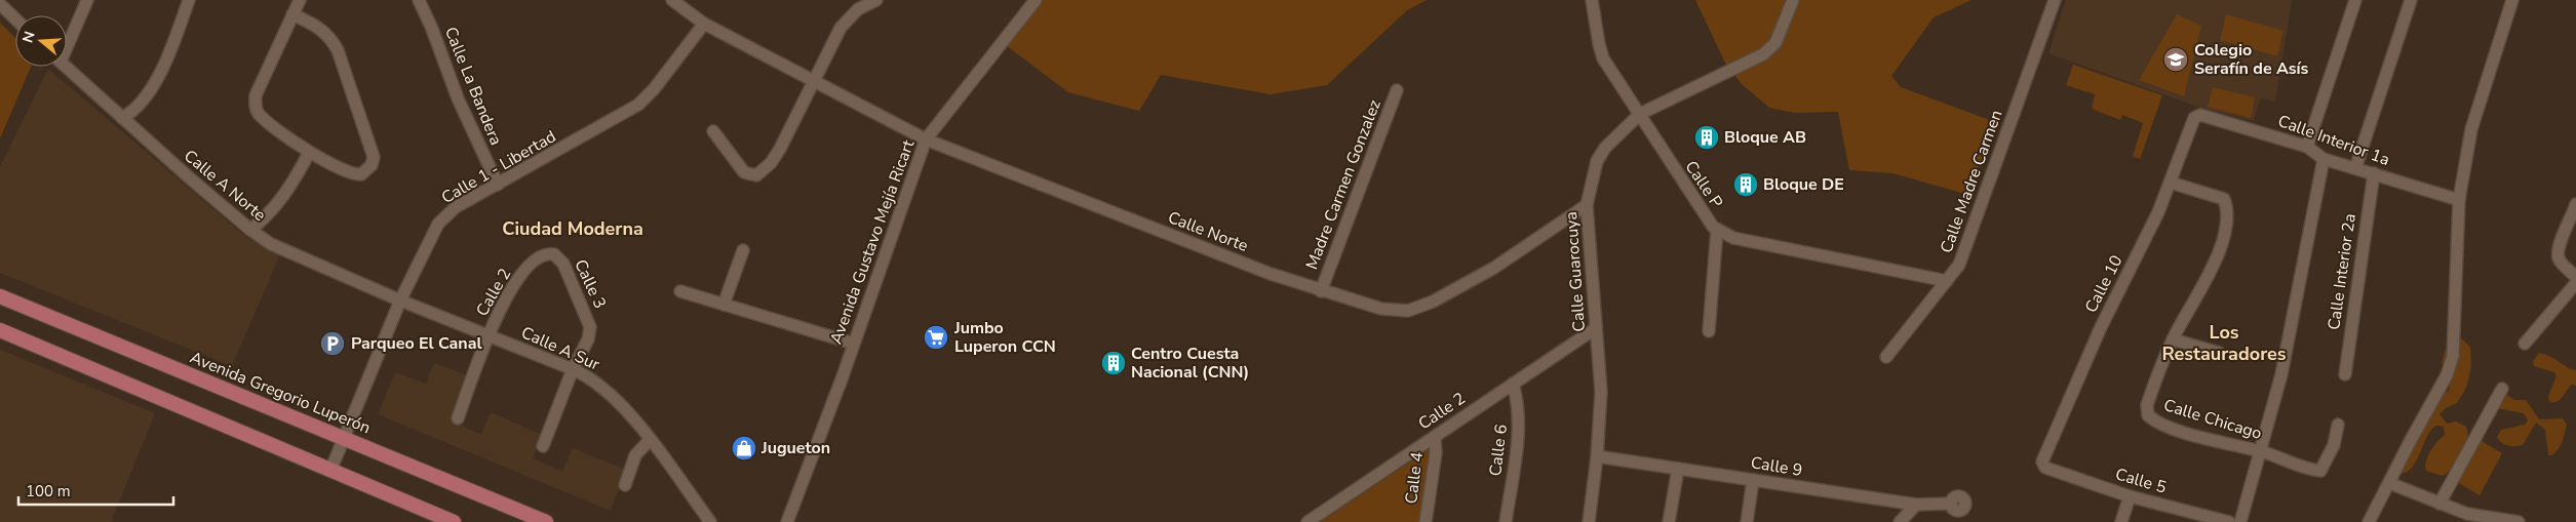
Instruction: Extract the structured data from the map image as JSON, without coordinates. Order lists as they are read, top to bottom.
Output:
{
  "streets": {
    "main road": ["Avenida Gregorio Luperón"],
    "street": [
      "Calle La Bandera",
      "Calle Interior 1a",
      "Calle 1 - Libertad",
      "Calle Madre Carmen",
      "Madre Carmen Gonzalez",
      "Calle P",
      "Calle A Norte",
      "Calle Norte",
      "Avenida Gustavo Mejía Ricart",
      "Calle Guarocuya",
      "Calle Interior 2a",
      "Calle 3",
      "Calle 10",
      "Calle 2",
      "Calle A Sur",
      "Calle Chicago",
      "Calle 6",
      "Calle 9",
      "Calle 4",
      "Calle 5"
    ]
  },
  "crossings": [
    ["Calle La Bandera", "Calle 1 - Libertad"],
    ["Calle Interior 1a", "Calle Interior 2a"],
    ["Calle Interior 1a", "Calle 10"],
    ["Calle 1 - Libertad", "Calle A Norte"],
    ["Calle 1 - Libertad", "Calle Norte"],
    ["Calle 1 - Libertad", "Calle A Sur"],
    ["Calle 1 - Libertad", "Avenida Gregorio Luperón"],
    ["Calle Madre Carmen", "Calle P"],
    ["Madre Carmen Gonzalez", "Calle Norte"],
    ["Calle P", "Calle Guarocuya"],
    ["Calle A Norte", "Calle A Sur"],
    ["Calle Norte", "Avenida Gustavo Mejía Ricart"],
    ["Calle Norte", "Calle Guarocuya"],
    ["Calle Guarocuya", "Calle 2"],
    ["Calle Guarocuya", "Calle 9"],
    ["Calle 3", "Calle 2"],
    ["Calle 3", "Calle A Sur"],
    ["Calle 10", "Calle Chicago"],
    ["Calle 10", "Calle 5"],
    ["Calle 2", "Calle A Sur"],
    ["Calle 2", "Calle 6"],
    ["Calle 2", "Calle 4"]
  ],
  "districts": ["Ciudad Moderna", "Los Restauradores"],
  "places": {
    "school or university": ["Colegio Serafín de Asís"],
    "building": ["Bloque AB", "Bloque DE", "Centro Cuesta Nacional (CNN)"],
    "supermarket": ["Jumbo Luperon CCN"],
    "parking": ["Parqueo El Canal"],
    "shop": ["Jugueton"]
  },
  "scale_bar": "100 m",
  "north": "left"
}
